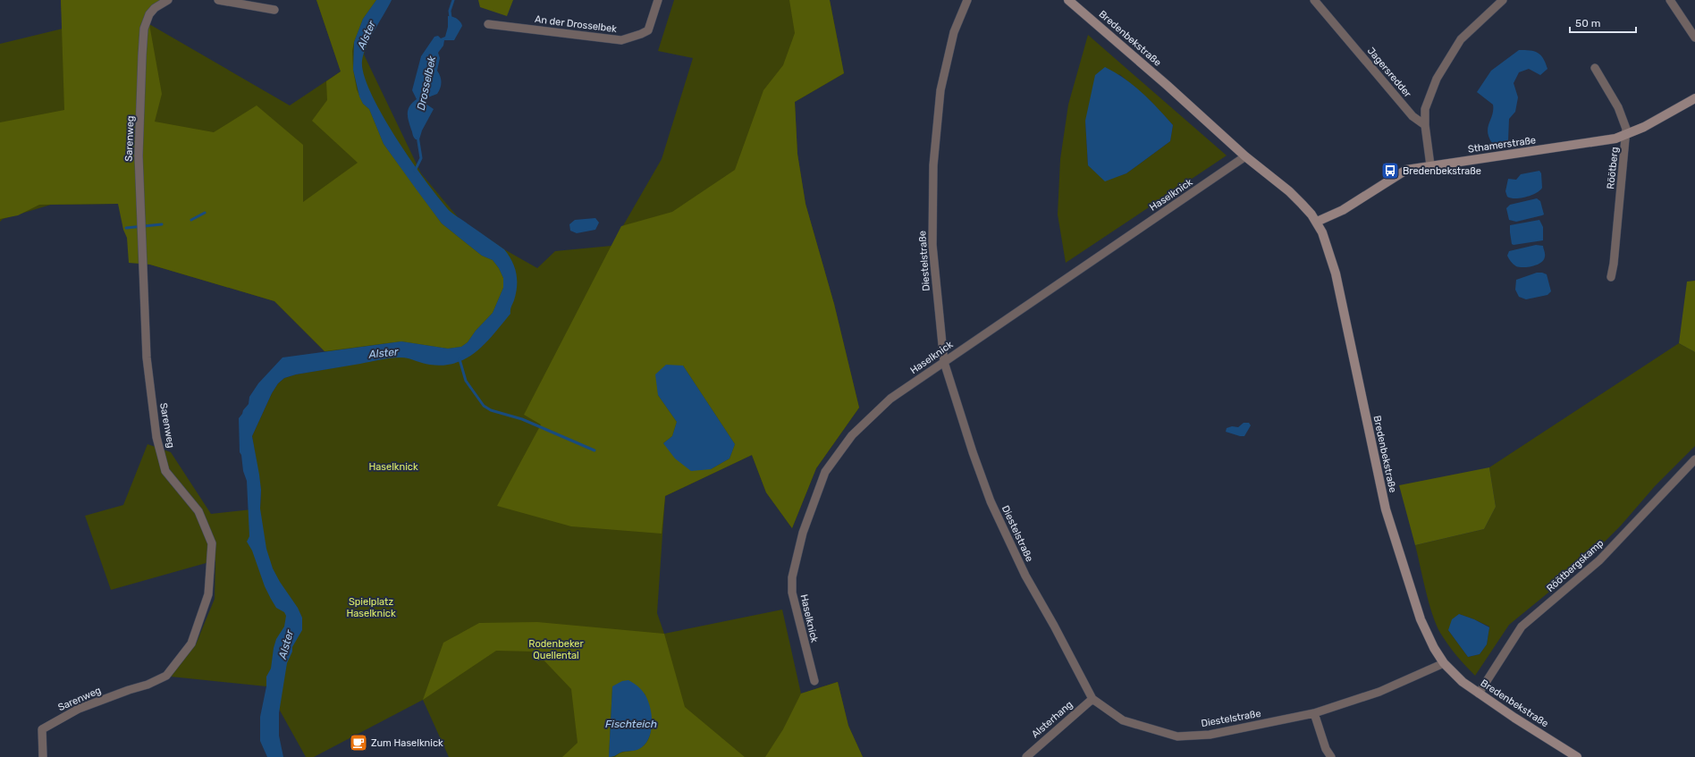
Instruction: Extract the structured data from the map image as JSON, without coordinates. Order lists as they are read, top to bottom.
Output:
{
  "streets": {
    "street": [
      "An der Drosselbek",
      "Bredenbekstraße",
      "Jagersredder",
      "Sarenweg",
      "Sthamerstraße",
      "Röötberg",
      "Haselknick",
      "Diestelstraße",
      "Röötbergskamp",
      "Alsterhang"
    ]
  },
  "crossings": [
    ["Bredenbekstraße", "Sthamerstraße"],
    ["Bredenbekstraße", "Haselknick"],
    ["Bredenbekstraße", "Diestelstraße"],
    ["Bredenbekstraße", "Röötbergskamp"],
    ["Sthamerstraße", "Röötberg"],
    ["Haselknick", "Diestelstraße"],
    ["Diestelstraße", "Alsterhang"]
  ],
  "water": ["Alster", "Drosselbek", "Fischteich"],
  "parks": ["Haselknick", "Spielplatz Haselknick", "Rodenbeker Quellental"],
  "places": {
    "bus stop": ["Bredenbekstraße"],
    "cafe": ["Zum Haselknick"]
  },
  "scale_bar": "50 m"
}
